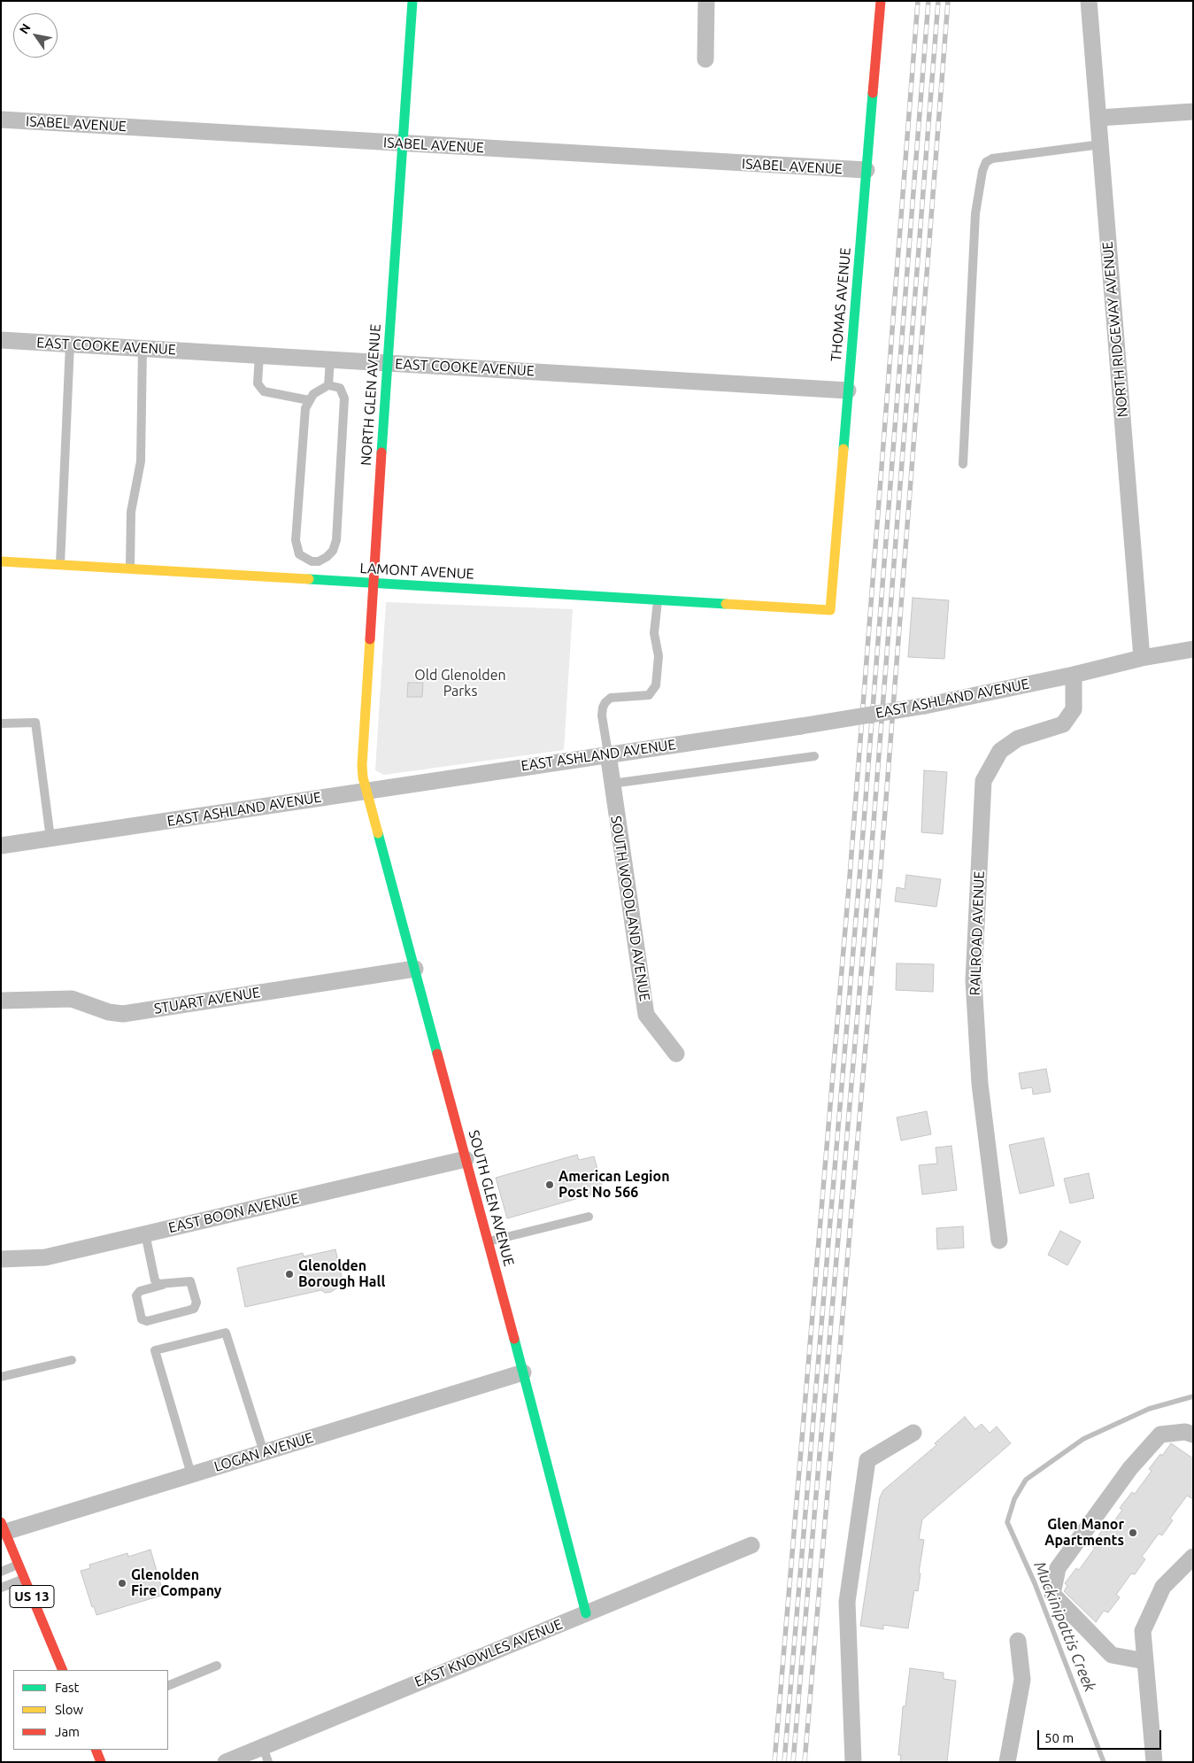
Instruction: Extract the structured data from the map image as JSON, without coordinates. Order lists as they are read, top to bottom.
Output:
{
  "streets": {
    "street": [
      "ISABEL AVENUE",
      "THOMAS AVENUE",
      "NORTH RIDGEWAY AVENUE",
      "EAST COOKE AVENUE",
      "NORTH GLEN AVENUE",
      "LAMONT AVENUE",
      "EAST ASHLAND AVENUE",
      "SOUTH WOODLAND AVENUE",
      "RAILROAD AVENUE",
      "STUART AVENUE",
      "SOUTH GLEN AVENUE",
      "EAST BOON AVENUE",
      "LOGAN AVENUE",
      "US 13",
      "EAST KNOWLES AVENUE"
    ]
  },
  "crossings": [
    ["ISABEL AVENUE", "THOMAS AVENUE"],
    ["ISABEL AVENUE", "NORTH GLEN AVENUE"],
    ["THOMAS AVENUE", "EAST COOKE AVENUE"],
    ["THOMAS AVENUE", "LAMONT AVENUE"],
    ["NORTH RIDGEWAY AVENUE", "EAST ASHLAND AVENUE"],
    ["EAST COOKE AVENUE", "NORTH GLEN AVENUE"],
    ["NORTH GLEN AVENUE", "LAMONT AVENUE"],
    ["NORTH GLEN AVENUE", "EAST ASHLAND AVENUE"],
    ["NORTH GLEN AVENUE", "SOUTH GLEN AVENUE"],
    ["EAST ASHLAND AVENUE", "SOUTH WOODLAND AVENUE"],
    ["EAST ASHLAND AVENUE", "RAILROAD AVENUE"],
    ["EAST ASHLAND AVENUE", "SOUTH GLEN AVENUE"],
    ["STUART AVENUE", "SOUTH GLEN AVENUE"],
    ["SOUTH GLEN AVENUE", "EAST BOON AVENUE"],
    ["SOUTH GLEN AVENUE", "LOGAN AVENUE"],
    ["SOUTH GLEN AVENUE", "EAST KNOWLES AVENUE"],
    ["LOGAN AVENUE", "US 13"]
  ],
  "water": ["Muckinipattis Creek"],
  "parks": ["Old Glenolden Parks"],
  "places": [
    "American Legion Post No 566",
    "Glenolden Borough Hall",
    "Glen Manor Apartments",
    "Glenolden Fire Company"
  ],
  "legend": ["Fast", "Slow", "Jam"],
  "scale_bar": "50 m",
  "north": "top left"
}
